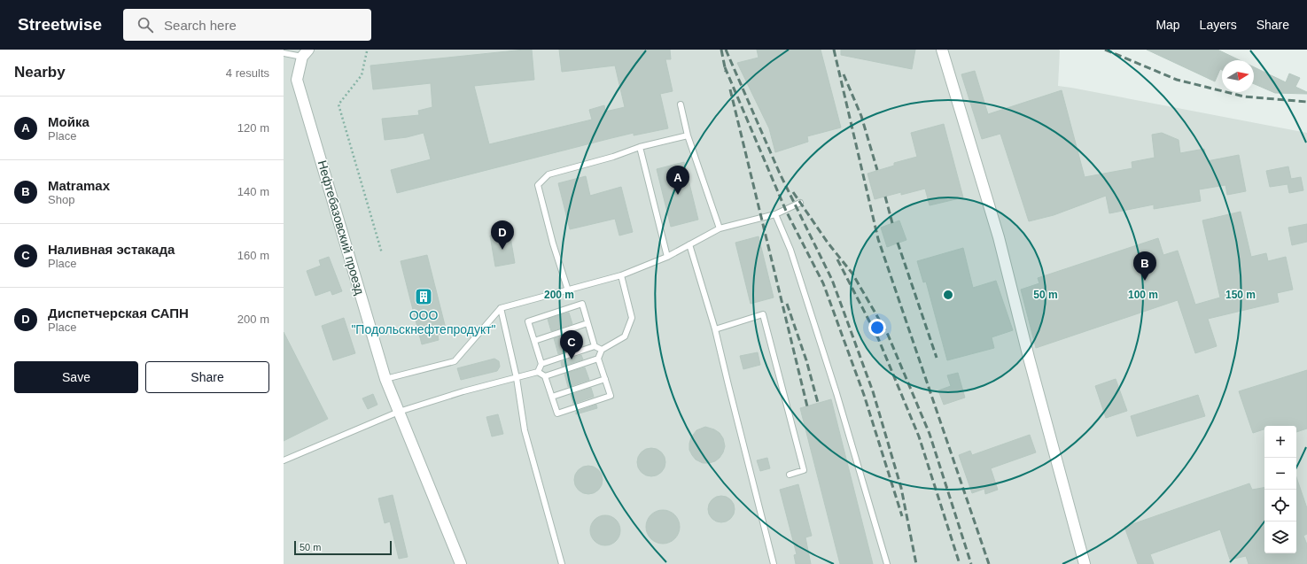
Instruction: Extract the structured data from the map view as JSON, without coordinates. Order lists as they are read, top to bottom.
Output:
{
  "streets": {
    "street": ["Нефтебазовский проезд"]
  },
  "places": {
    "building": ["ООО \"Подольскнефтепродукт\""]
  },
  "scale_bar": "50 m",
  "north": "right",
  "page": {
    "header": "Streetwise",
    "search": "Search here",
    "nav": ["Map", "Layers", "Share"],
    "heading": ["Nearby", "4 results"],
    "list": [
      {
        "mark": "A",
        "name": "Мойка",
        "note": "Place",
        "value": "120 m"
      },
      {
        "mark": "B",
        "name": "Matramax",
        "note": "Shop",
        "value": "140 m"
      },
      {
        "mark": "C",
        "name": "Наливная эстакада",
        "note": "Place",
        "value": "160 m"
      },
      {
        "mark": "D",
        "name": "Диспетчерская САПН",
        "note": "Place",
        "value": "200 m"
      }
    ],
    "pins": [
      "A",
      "D",
      "B",
      "C"
    ],
    "buttons": ["Save", "Share"],
    "map_buttons": ["+", "−"],
    "scale": "50 m"
  },
  "rings": [
    "50 m",
    "100 m",
    "150 m",
    "200 m"
  ]
}
